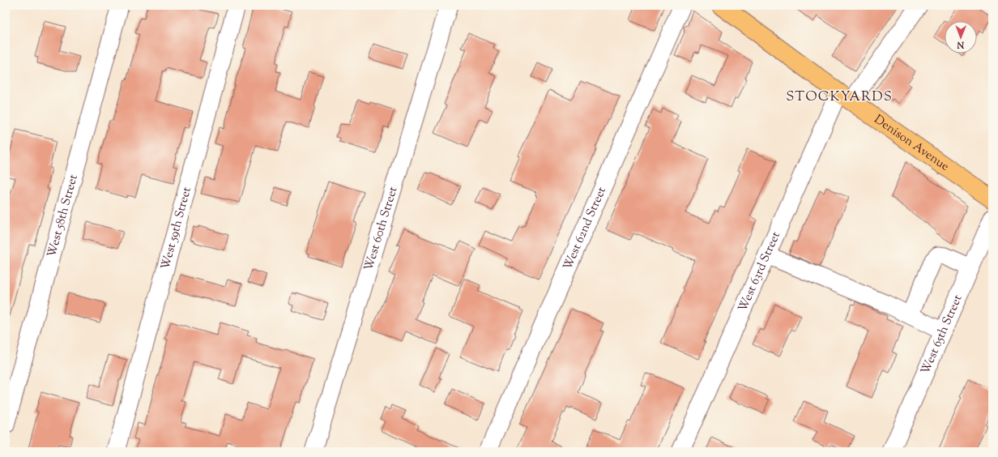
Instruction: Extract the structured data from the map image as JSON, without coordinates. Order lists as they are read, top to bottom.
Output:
{
  "streets": {
    "main road": ["Denison Avenue"],
    "street": [
      "West 58th Street",
      "West 59th Street",
      "West 60th Street",
      "West 62nd Street",
      "West 63rd Street",
      "West 65th Street"
    ]
  },
  "crossings": [
    ["Denison Avenue", "West 63rd Street"]
  ],
  "districts": ["STOCKYARDS"],
  "north": "bottom"
}
